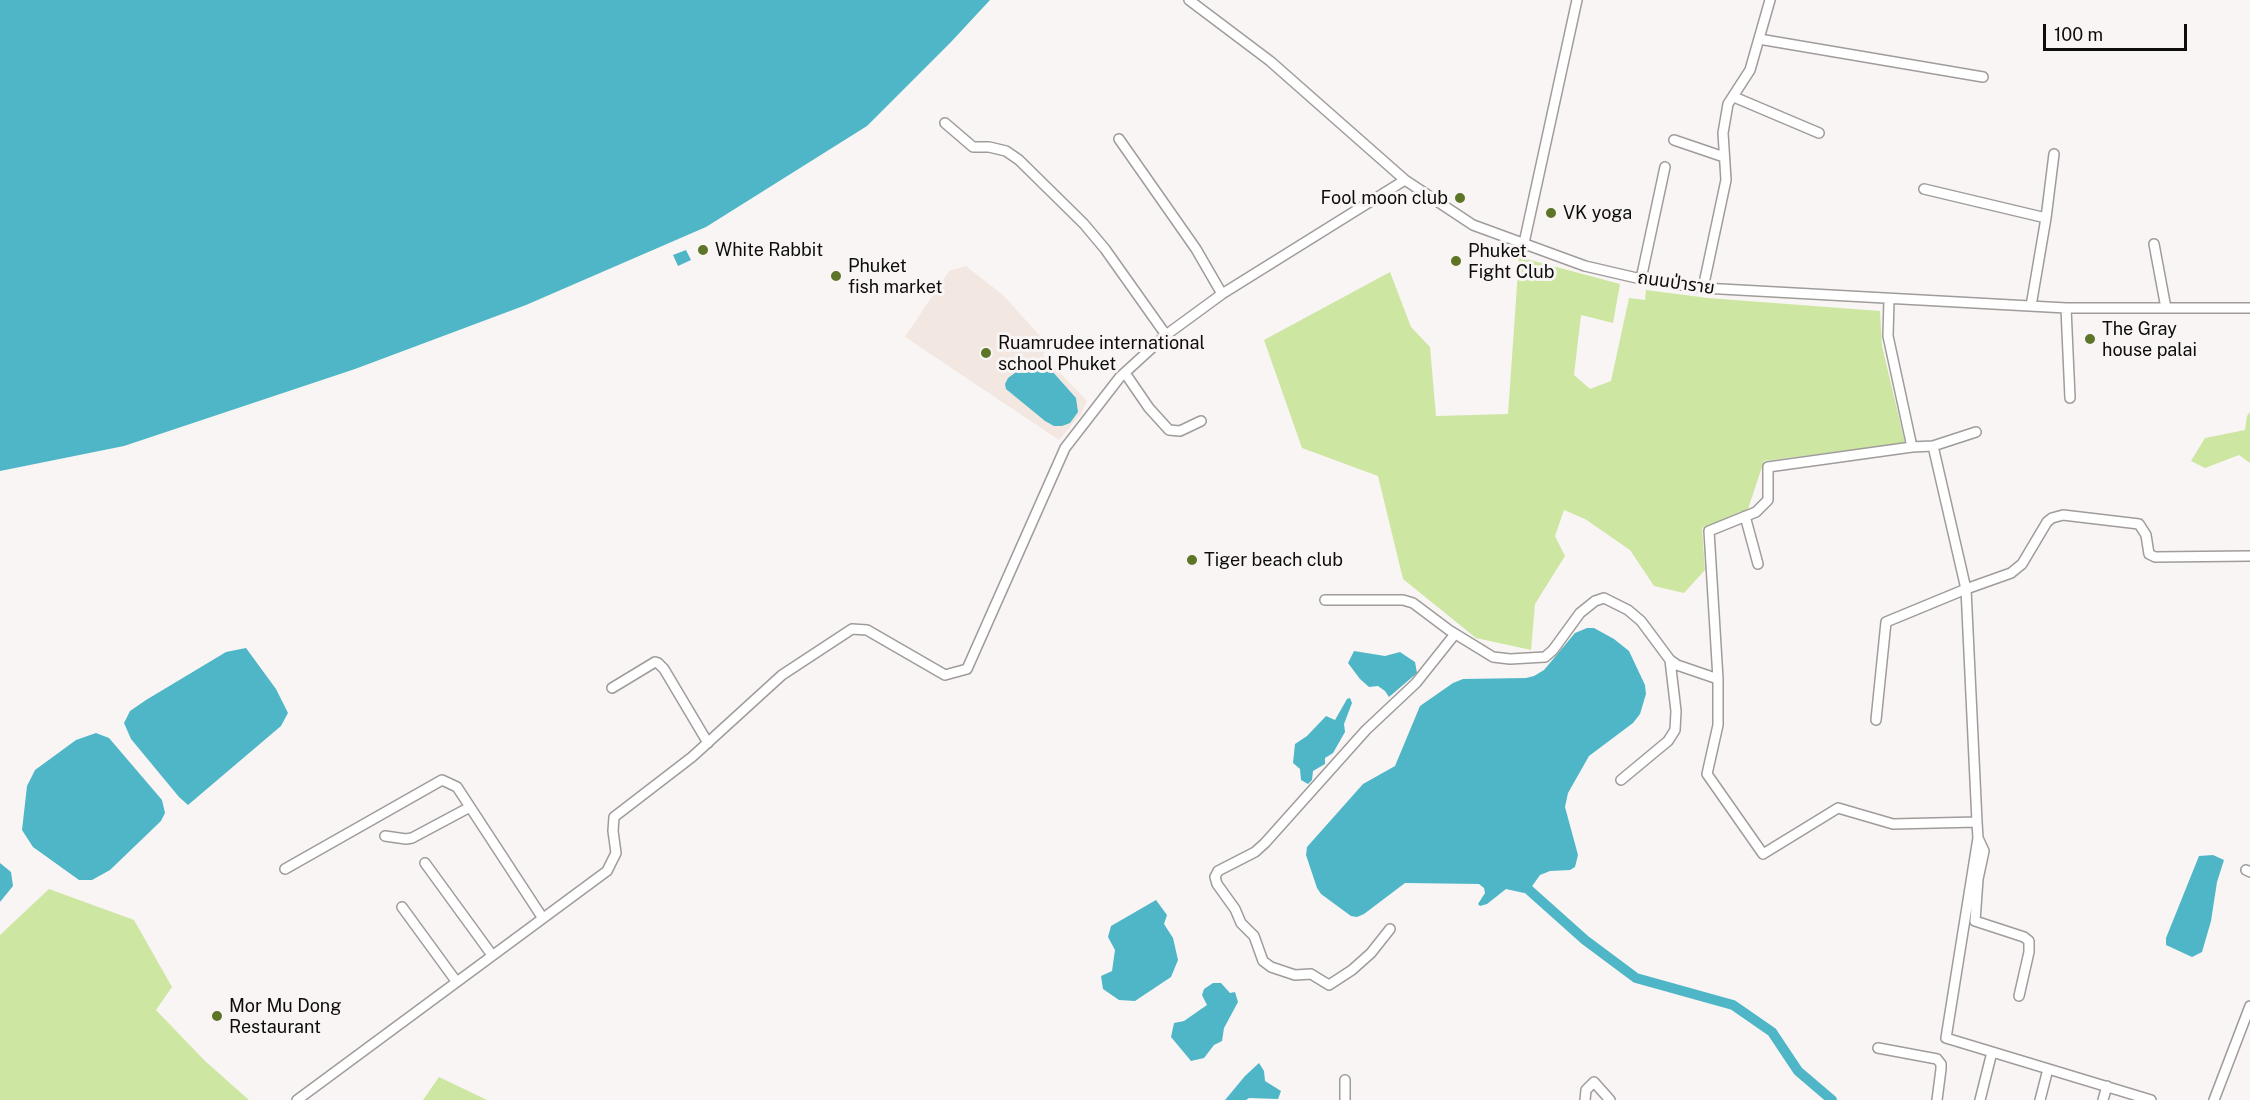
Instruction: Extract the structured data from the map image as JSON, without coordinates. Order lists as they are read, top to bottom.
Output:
{
  "streets": {
    "street": ["ถนนป่าราย"]
  },
  "places": [
    "Fool moon club",
    "VK yoga",
    "White Rabbit",
    "Phuket Fight Club",
    "Phuket fish market",
    "The Gray house palai",
    "Ruamrudee international school Phuket",
    "Tiger beach club",
    "Mor Mu Dong Restaurant"
  ],
  "scale_bar": "100 m"
}
